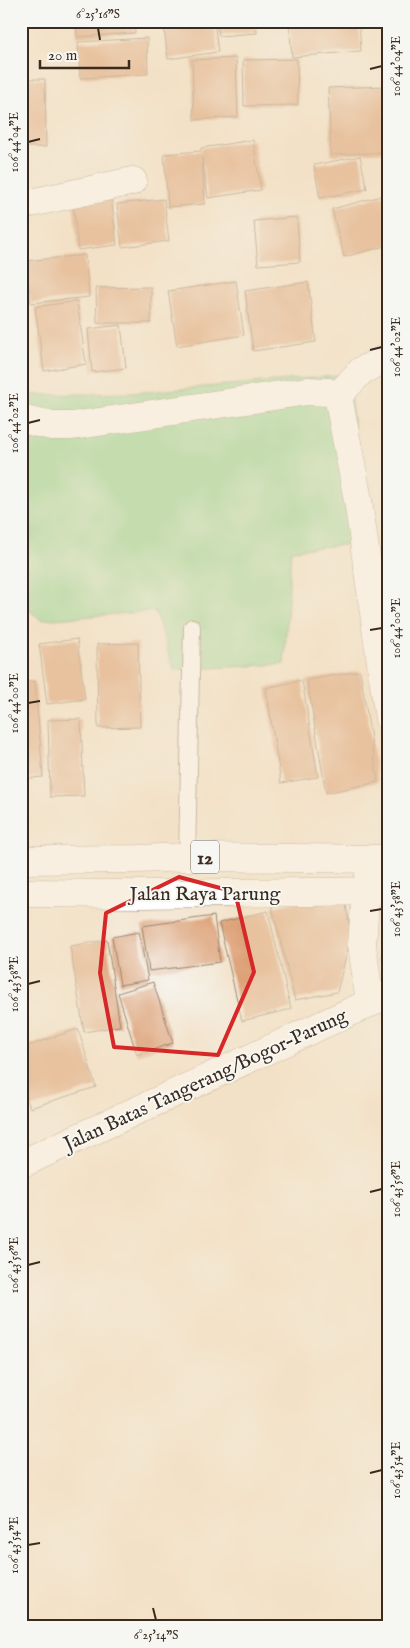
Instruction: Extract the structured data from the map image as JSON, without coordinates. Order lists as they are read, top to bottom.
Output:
{
  "streets": {
    "main road": ["12", "Jalan Raya Parung", "Jalan Batas Tangerang/Bogor–Parung"]
  },
  "scale_bar": "20 m",
  "coordinates": [
    "6°25'16\"S",
    "106°44'04\"E",
    "106°44'02\"E",
    "106°44'00\"E",
    "106°43'58\"E",
    "106°43'56\"E",
    "106°43'54\"E",
    "6°25'14\"S"
  ]
}
